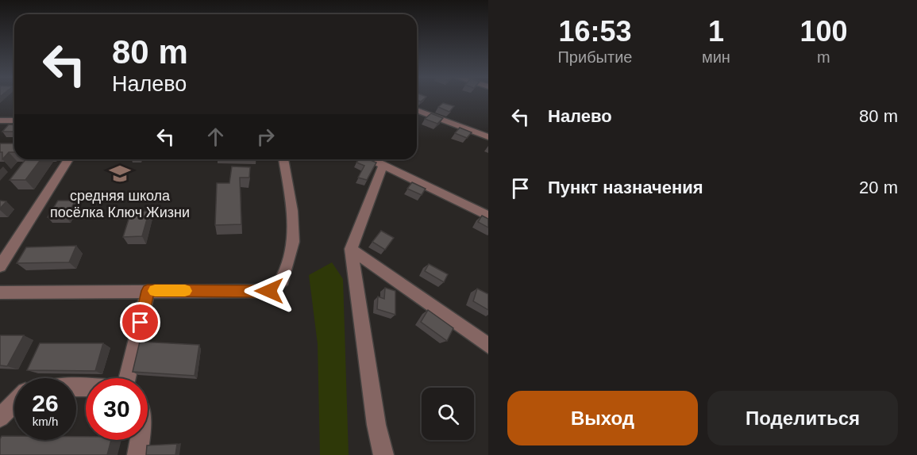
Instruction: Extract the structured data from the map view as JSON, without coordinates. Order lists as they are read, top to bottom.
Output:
{
  "places": {
    "school or university": ["средняя школа посёлка Ключ Жизни"]
  },
  "page": {
    "eta": [
      "16:53",
      "Прибытие",
      "1",
      "мин",
      "100",
      "m"
    ],
    "turn": ["80 m", "Налево"],
    "list": [
      {
        "name": "Налево",
        "value": "80 m"
      },
      {
        "name": "Пункт назначения",
        "value": "20 m"
      }
    ],
    "speed": "26 km/h",
    "limit": "30",
    "buttons": ["Выход", "Поделиться"]
  }
}
